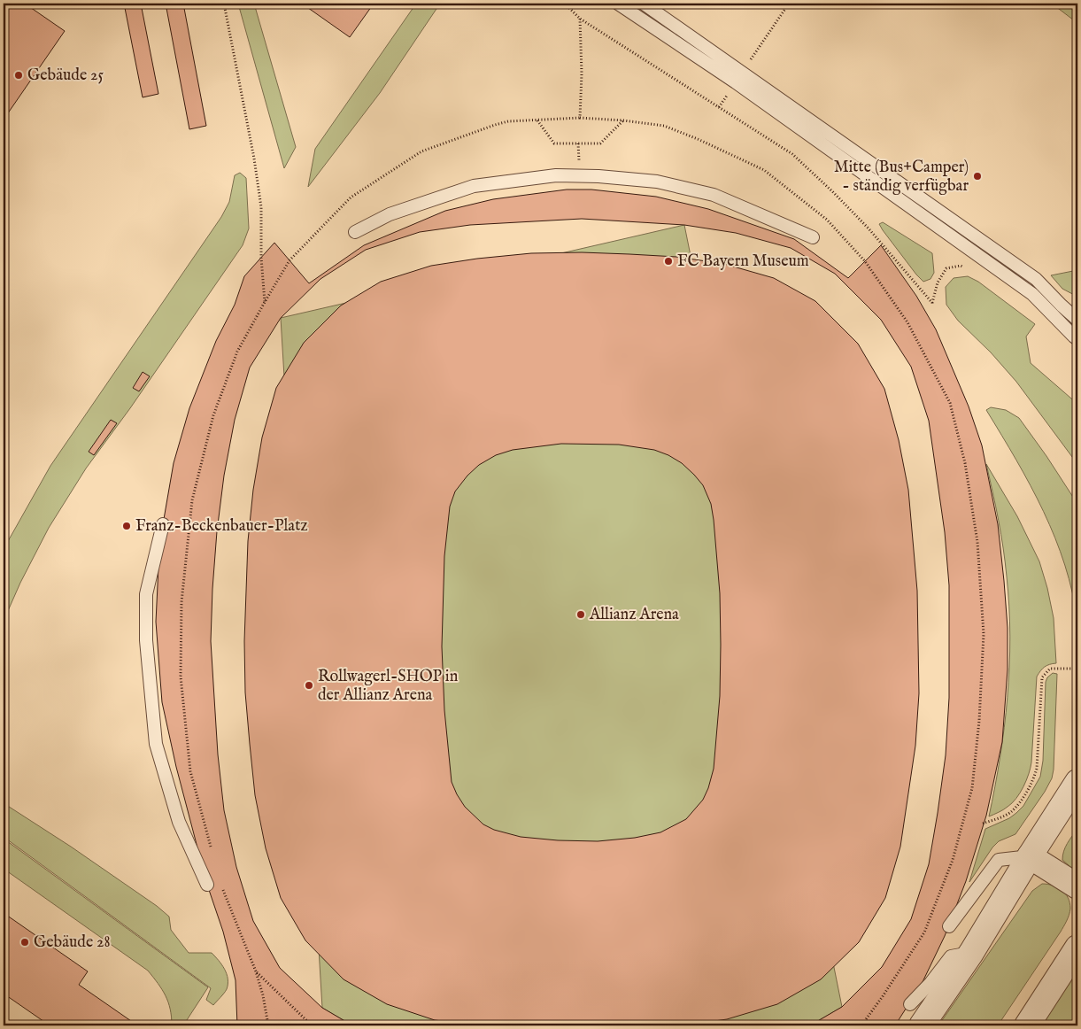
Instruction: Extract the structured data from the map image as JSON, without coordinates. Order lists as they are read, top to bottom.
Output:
{
  "places": [
    "Gebäude 25",
    "Mitte (Bus+Camper) - ständig verfügbar",
    "FC Bayern Museum",
    "Franz-Beckenbauer-Platz",
    "Allianz Arena",
    "Rollwagerl-SHOP in der Allianz Arena",
    "Gebäude 28"
  ]
}
